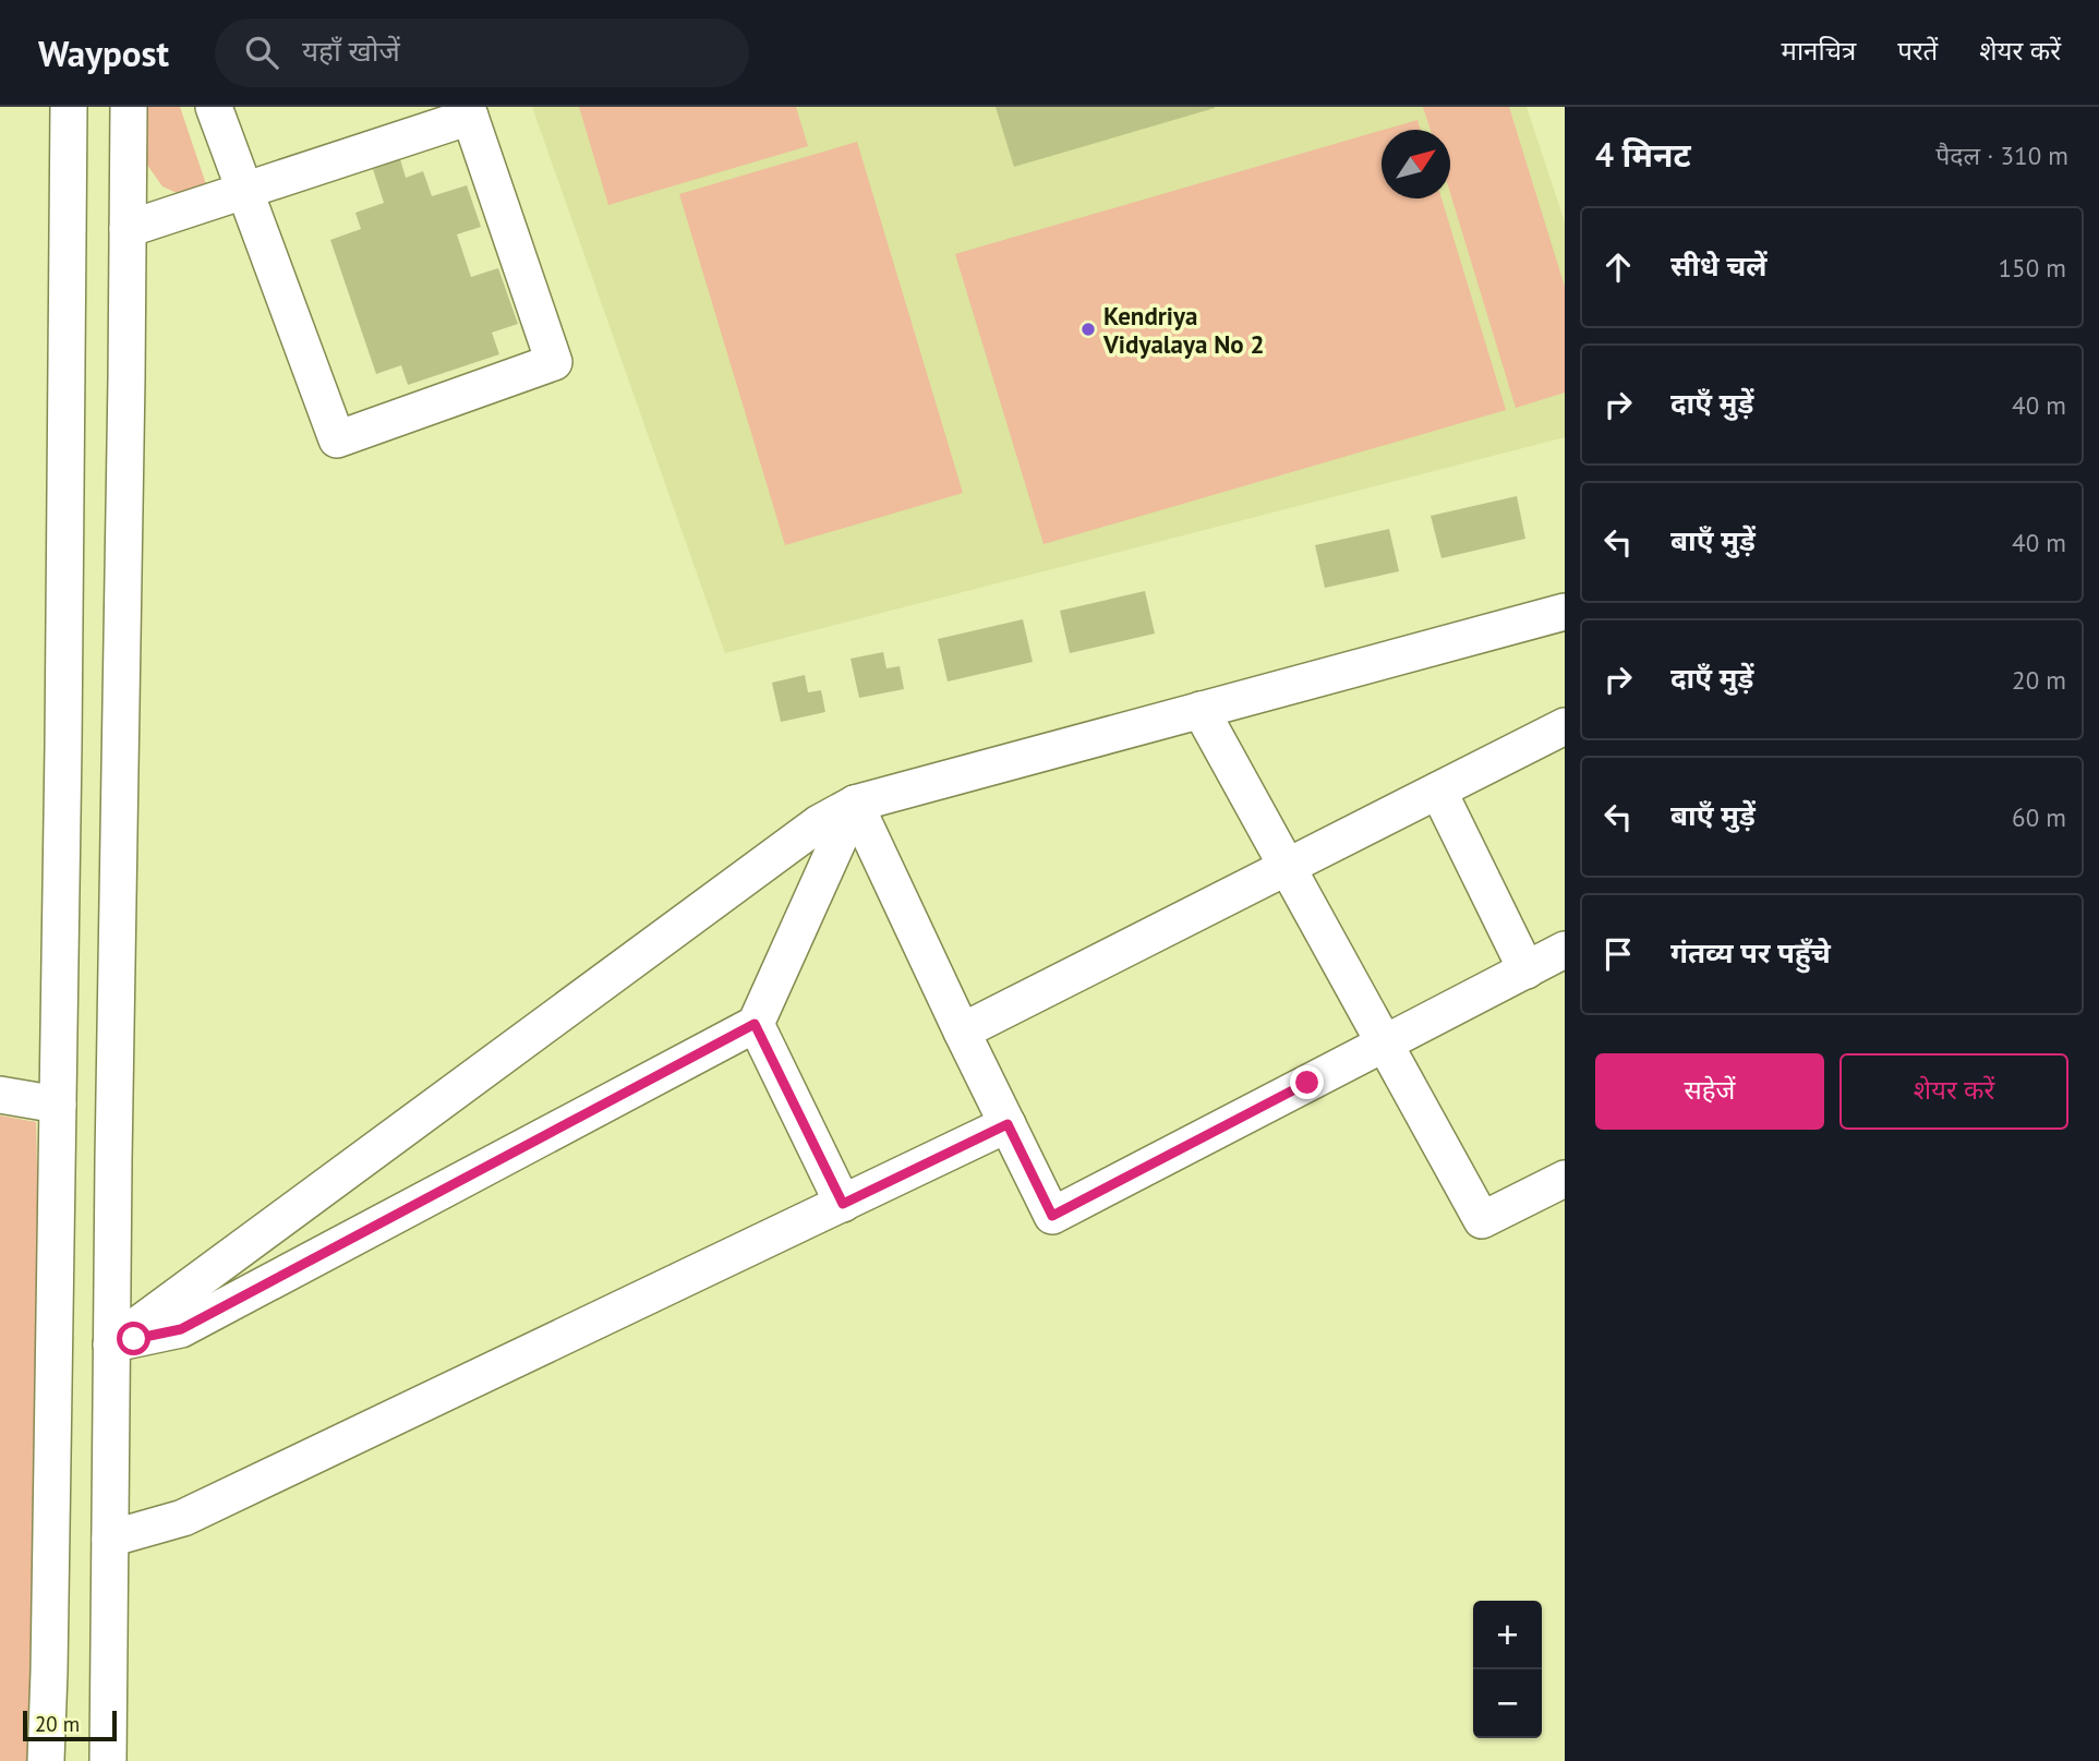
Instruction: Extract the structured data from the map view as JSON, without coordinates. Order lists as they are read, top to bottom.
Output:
{
  "places": ["Kendriya Vidyalaya No 2"],
  "scale_bar": "20 m",
  "north": "top right",
  "page": {
    "header": "Waypost",
    "search": "यहाँ खोजें",
    "nav": ["मानचित्र", "परतें", "शेयर करें"],
    "heading": ["4 मिनट", "पैदल · 310 m"],
    "list": [
      ["सीधे चलें", "150 m"],
      ["दाएँ मुड़ें", "40 m"],
      ["बाएँ मुड़ें", "40 m"],
      ["दाएँ मुड़ें", "20 m"],
      ["बाएँ मुड़ें", "60 m"],
      "गंतव्य पर पहुँचे"
    ],
    "buttons": ["सहेजें", "शेयर करें"],
    "map_buttons": ["+", "−"],
    "scale": "20 m"
  }
}
